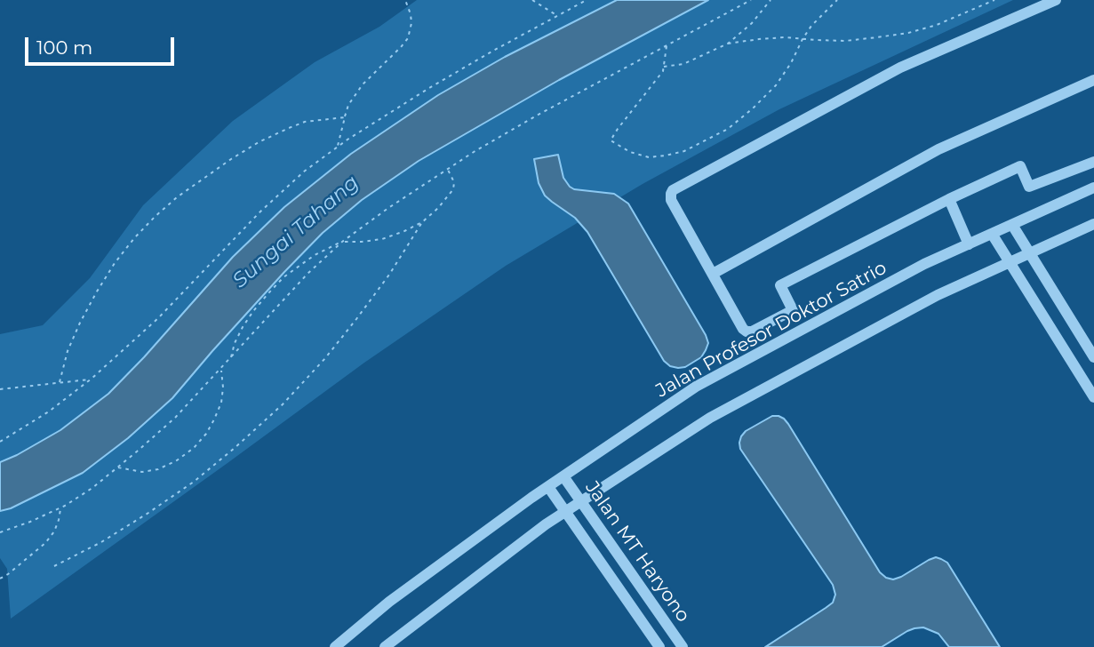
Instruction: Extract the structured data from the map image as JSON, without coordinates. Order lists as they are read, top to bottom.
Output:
{
  "streets": {
    "street": ["Jalan Profesor Doktor Satrio", "Jalan MT Haryono"]
  },
  "crossings": [
    ["Jalan Profesor Doktor Satrio", "Jalan MT Haryono"]
  ],
  "water": ["Sungai Tahang"],
  "scale_bar": "100 m"
}
